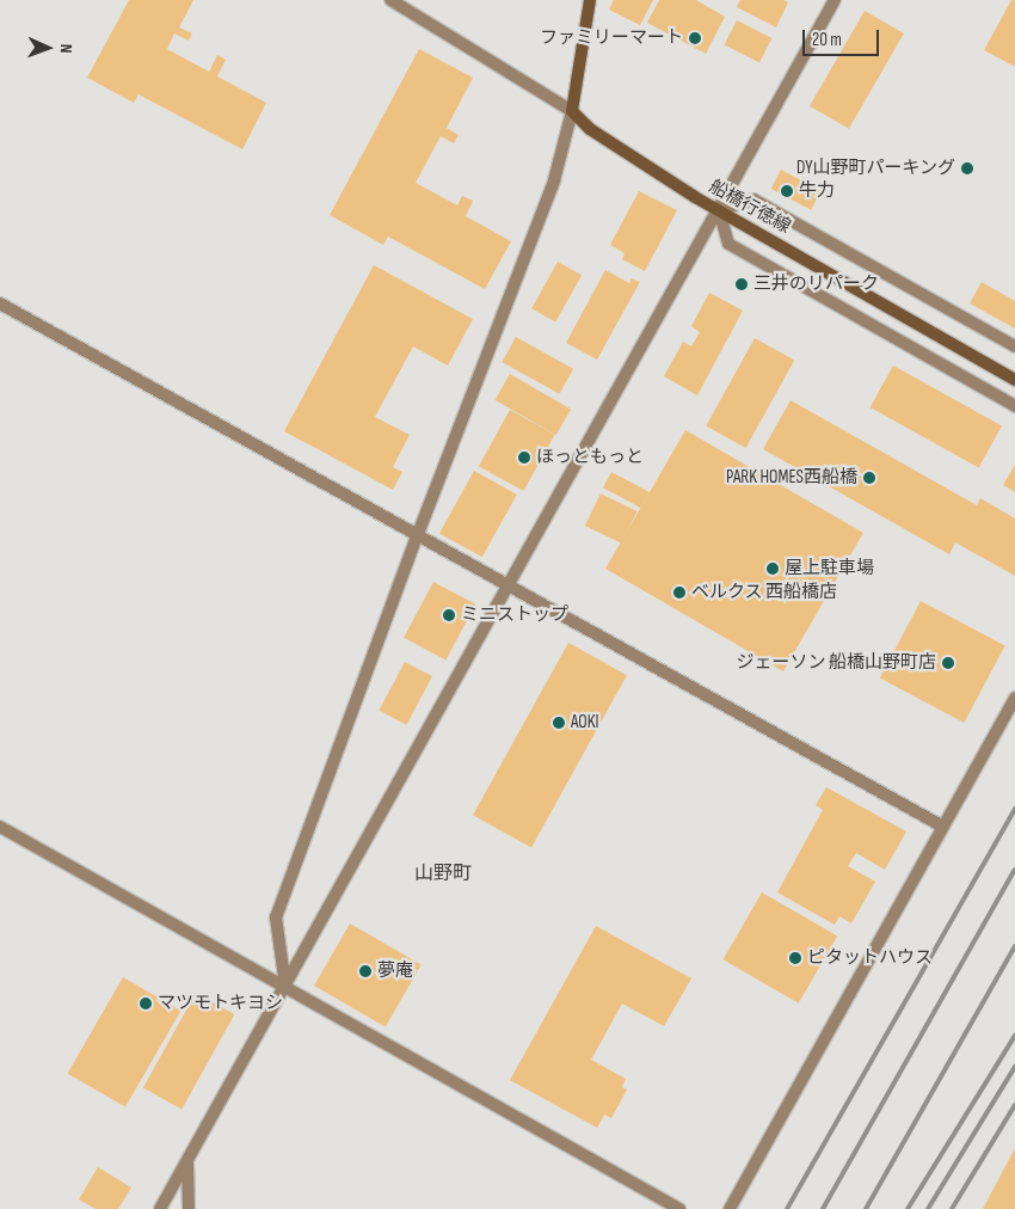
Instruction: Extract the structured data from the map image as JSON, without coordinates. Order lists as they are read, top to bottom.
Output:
{
  "streets": {
    "main road": ["船橋行徳線"]
  },
  "districts": ["山野町"],
  "places": [
    "ファミリーマート",
    "DY山野町パーキング",
    "牛力",
    "三井のリパーク",
    "ほっともっと",
    "PARK HOMES西船橋",
    "屋上駐車場",
    "ベルクス 西船橋店",
    "ミニストップ",
    "ジェーソン 船橋山野町店",
    "AOKI",
    "ピタットハウス",
    "夢庵",
    "マツモトキヨシ"
  ],
  "scale_bar": "20 m",
  "north": "right"
}
